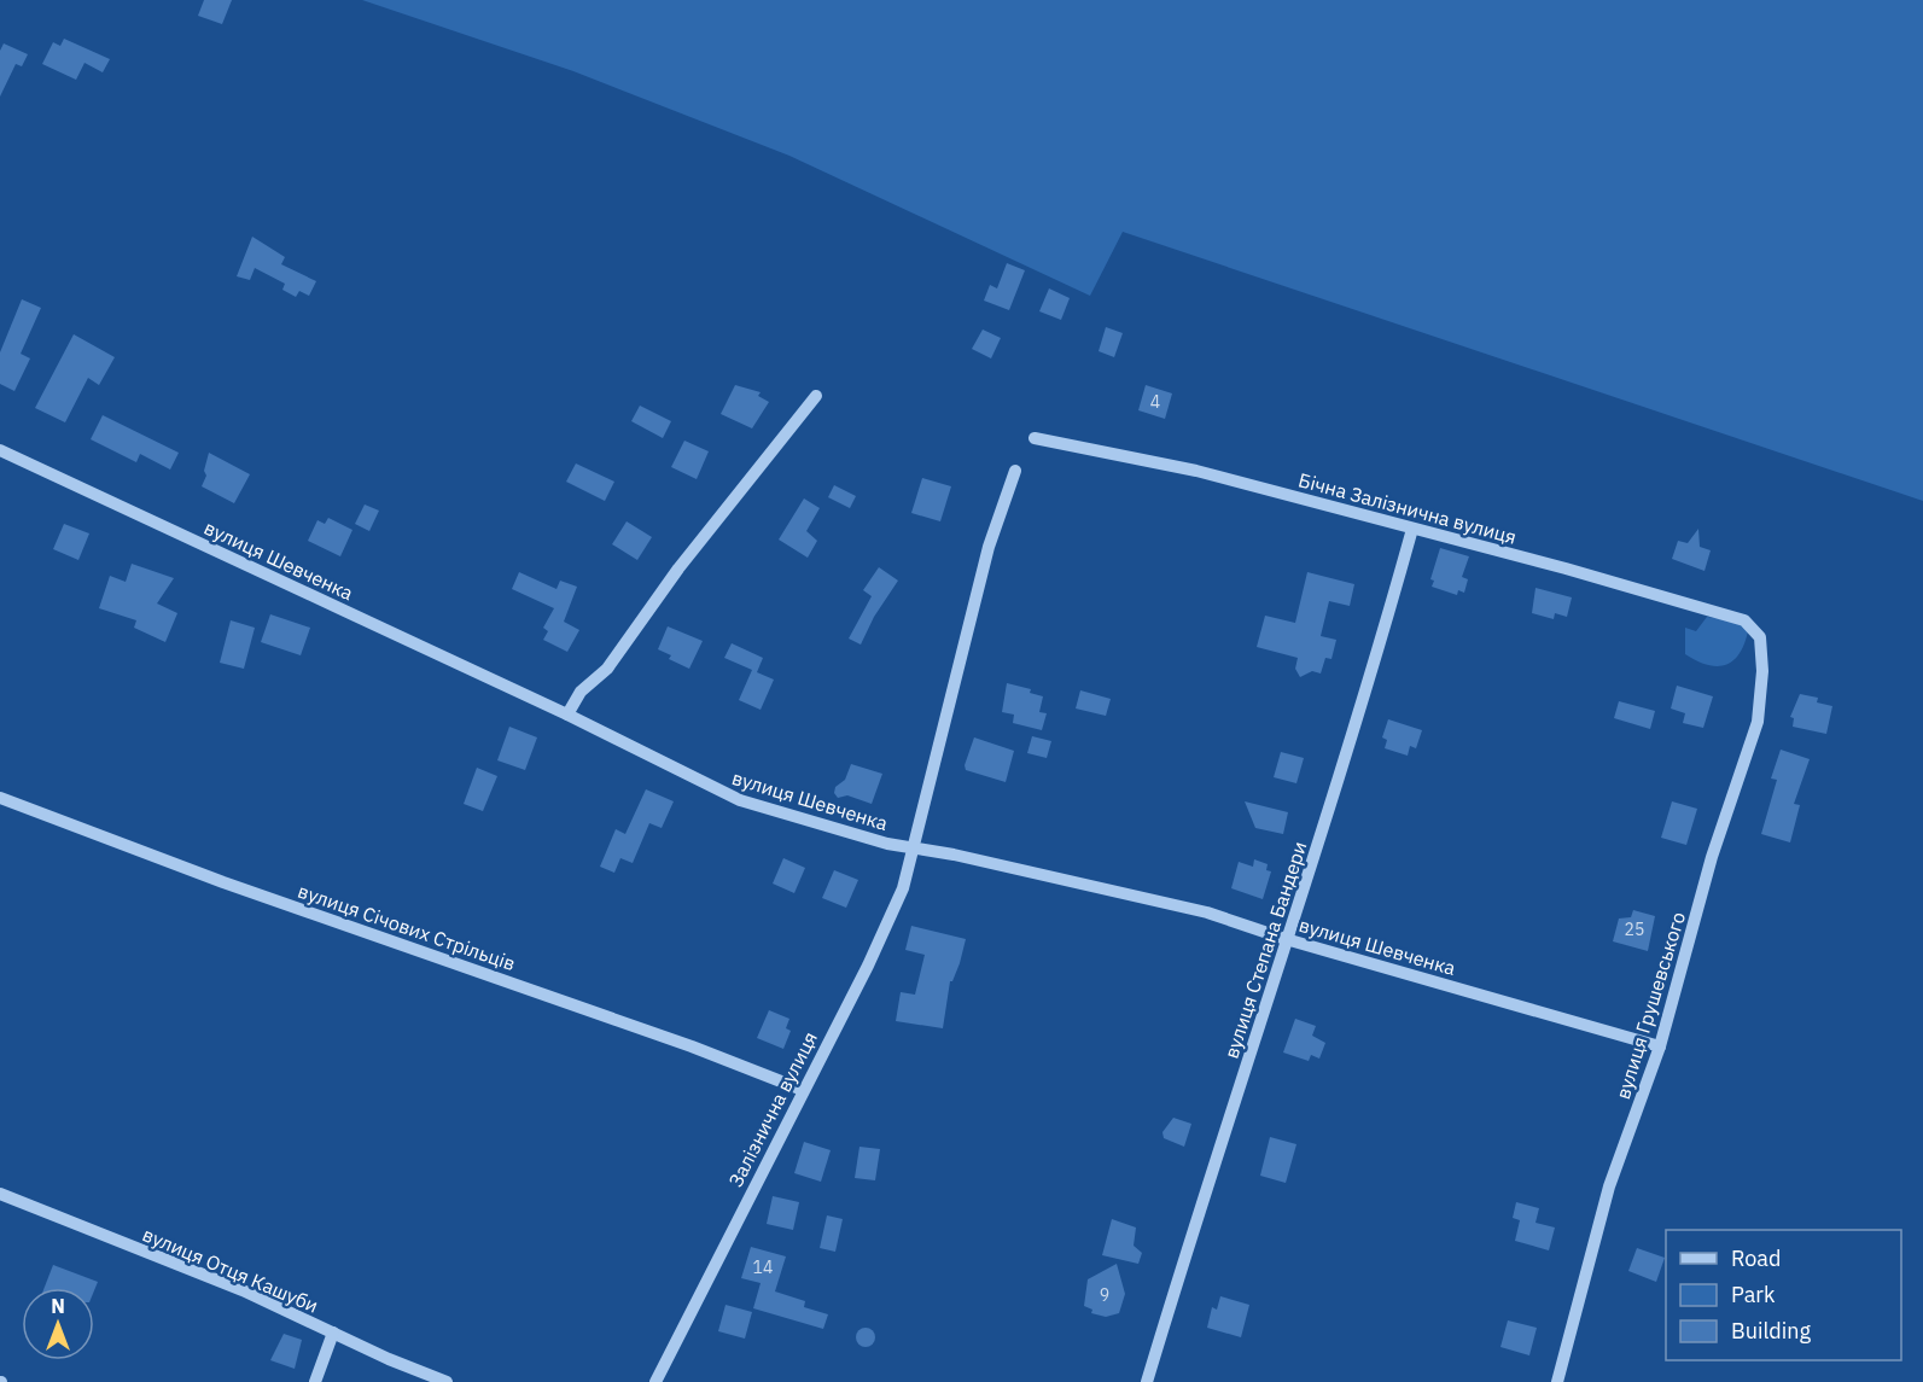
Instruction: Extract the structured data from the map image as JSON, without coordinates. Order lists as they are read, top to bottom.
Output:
{
  "streets": {
    "street": [
      "Бічна Залізнична вулиця",
      "вулиця Шевченка",
      "вулиця Січових Стрільців",
      "вулиця Степана Бандери",
      "вулиця Грушевського",
      "Залізнична вулиця",
      "вулиця Отця Кашуби"
    ]
  },
  "crossings": [
    ["Бічна Залізнична вулиця", "вулиця Степана Бандери"],
    ["Бічна Залізнична вулиця", "вулиця Грушевського"],
    ["вулиця Шевченка", "вулиця Степана Бандери"],
    ["вулиця Шевченка", "вулиця Грушевського"],
    ["вулиця Шевченка", "Залізнична вулиця"],
    ["вулиця Січових Стрільців", "Залізнична вулиця"]
  ],
  "house_numbers": [
    "4",
    "25",
    "14",
    "9"
  ],
  "legend": ["Road", "Park", "Building"],
  "north": "top"
}
